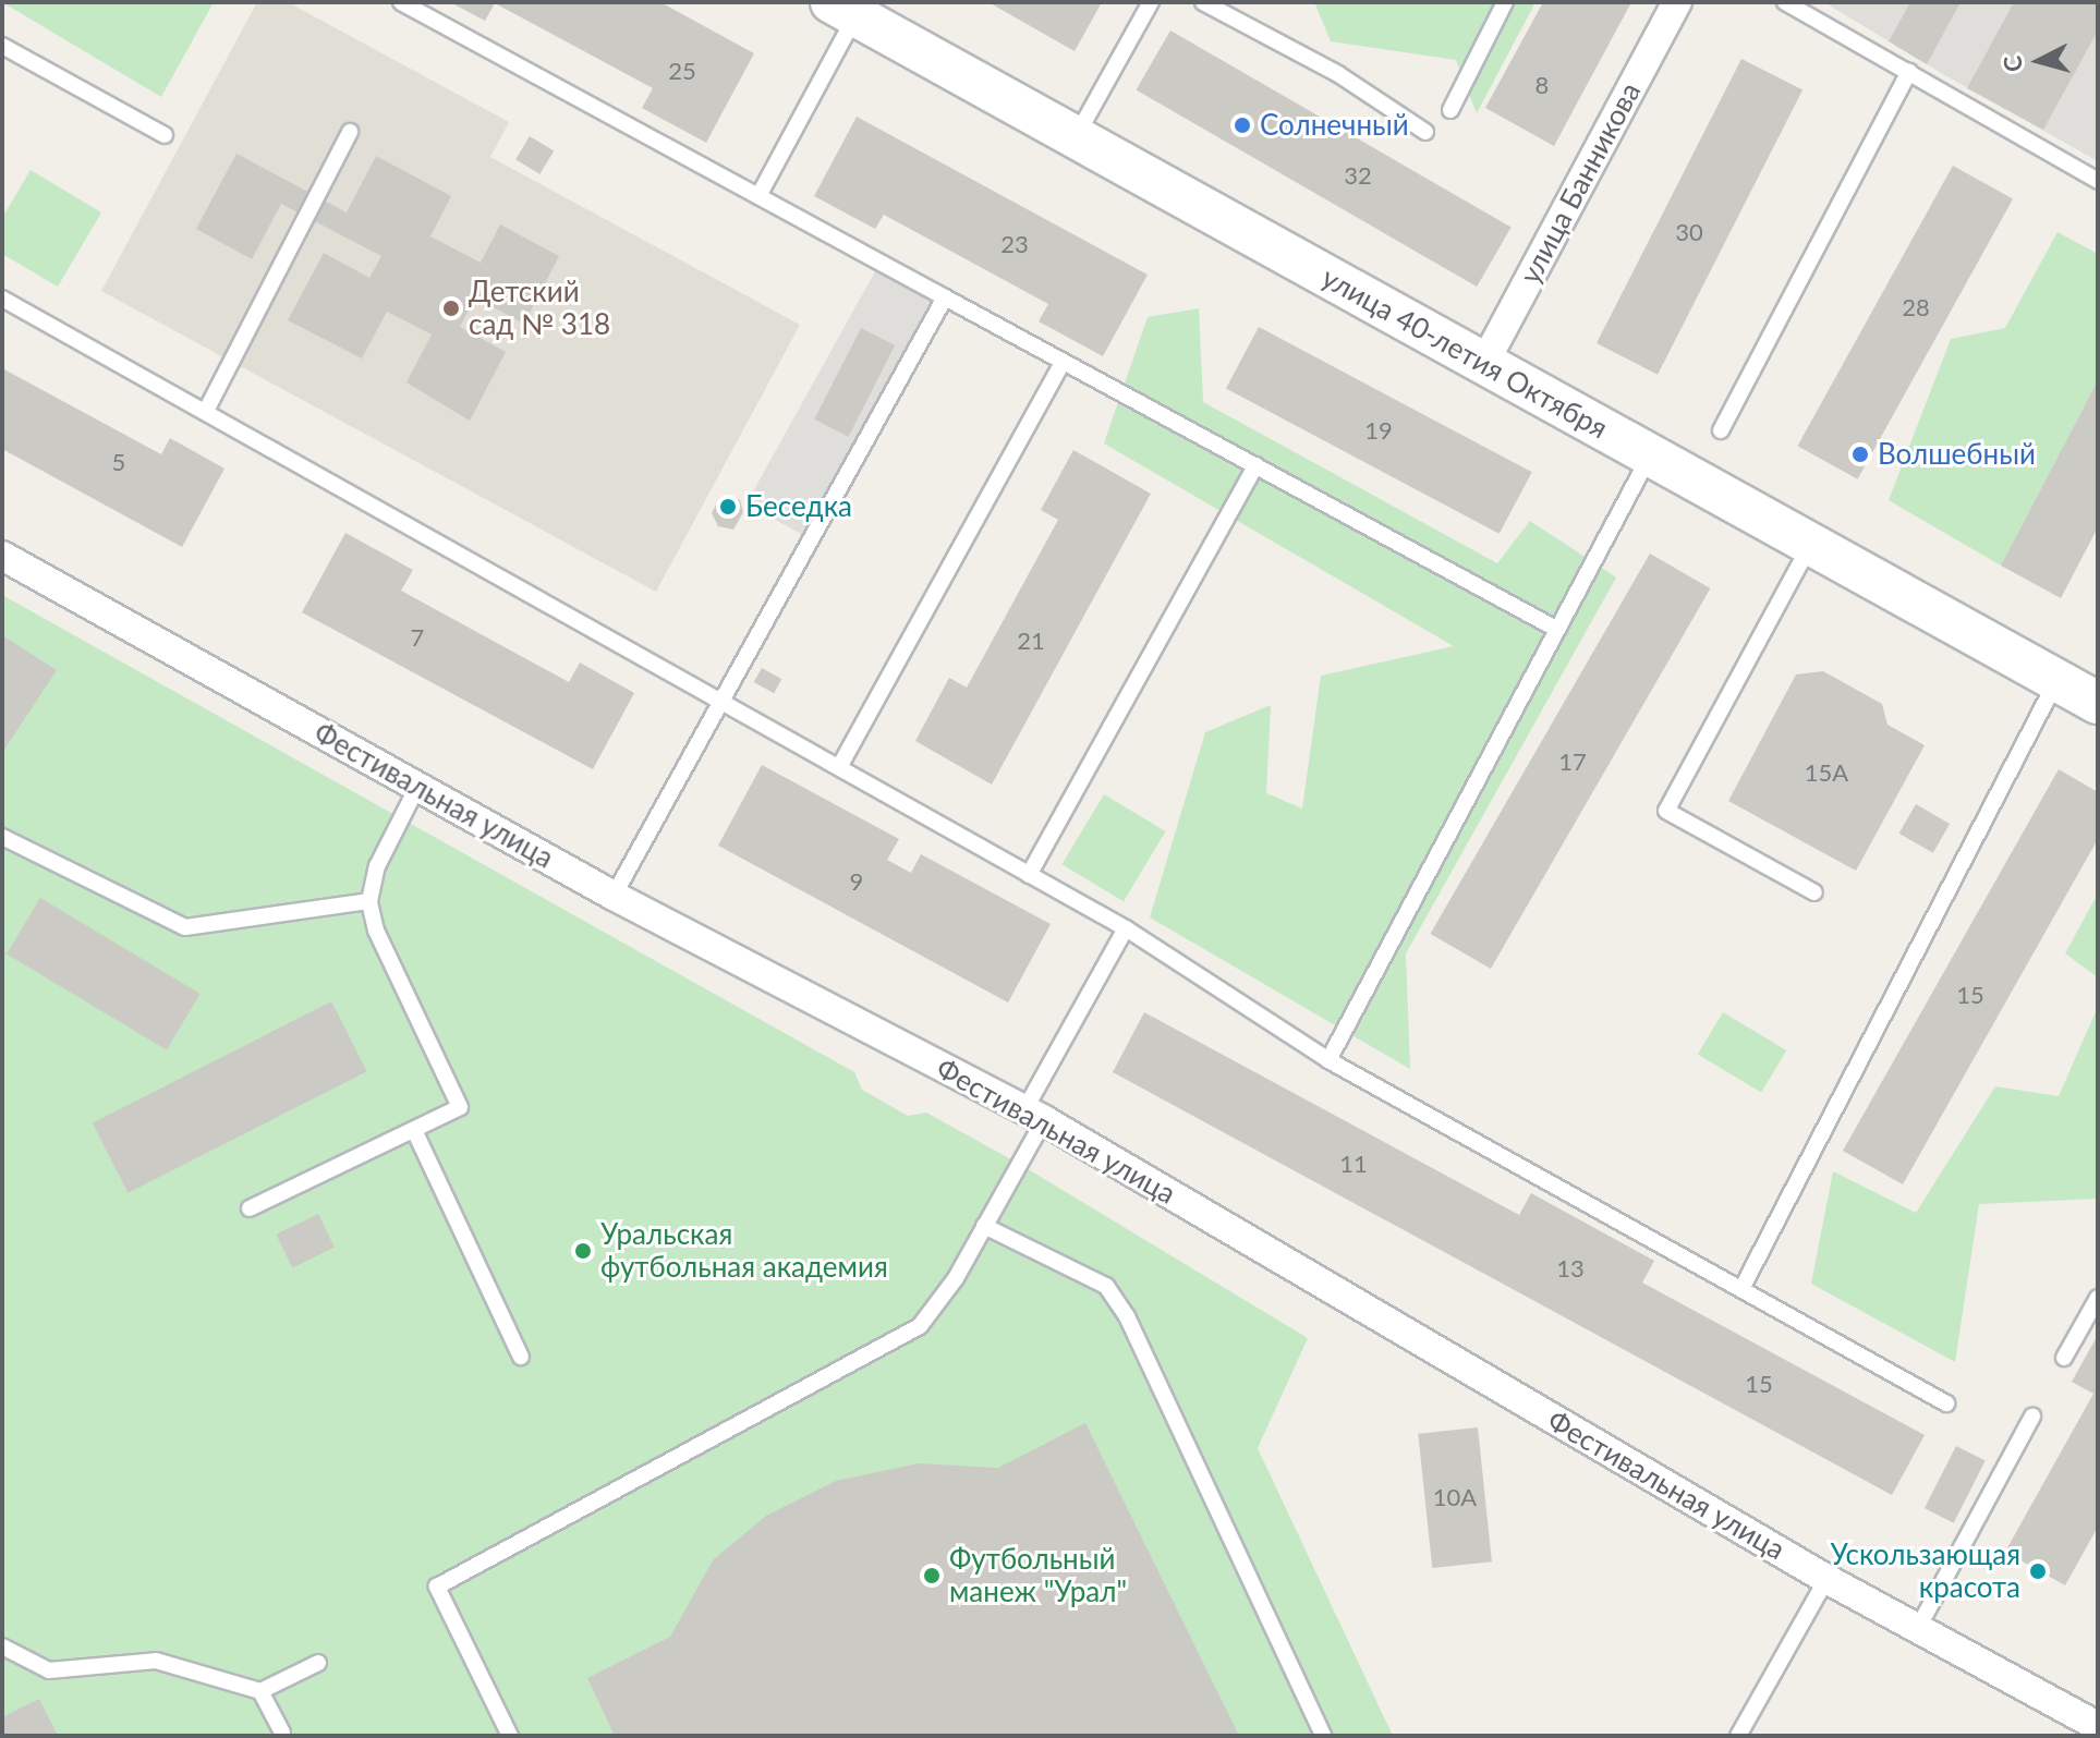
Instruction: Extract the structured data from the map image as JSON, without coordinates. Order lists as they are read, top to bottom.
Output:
{
  "streets": {
    "main road": ["улица 40-летия Октября"],
    "street": ["улица Банникова", "Фестивальная улица"]
  },
  "crossings": [
    ["улица Банникова", "улица 40-летия Октября"]
  ],
  "places": [
    "Солнечный",
    "Детский сад № 318",
    "Волшебный",
    "Беседка",
    "Уральская футбольная академия",
    "Ускользающая красота",
    "Футбольный манеж \"Урал\""
  ],
  "house_numbers": [
    "25",
    "8",
    "32",
    "30",
    "23",
    "28",
    "19",
    "5",
    "7",
    "21",
    "17",
    "15А",
    "9",
    "15",
    "11",
    "13",
    "15",
    "10А"
  ],
  "north": "left"
}
